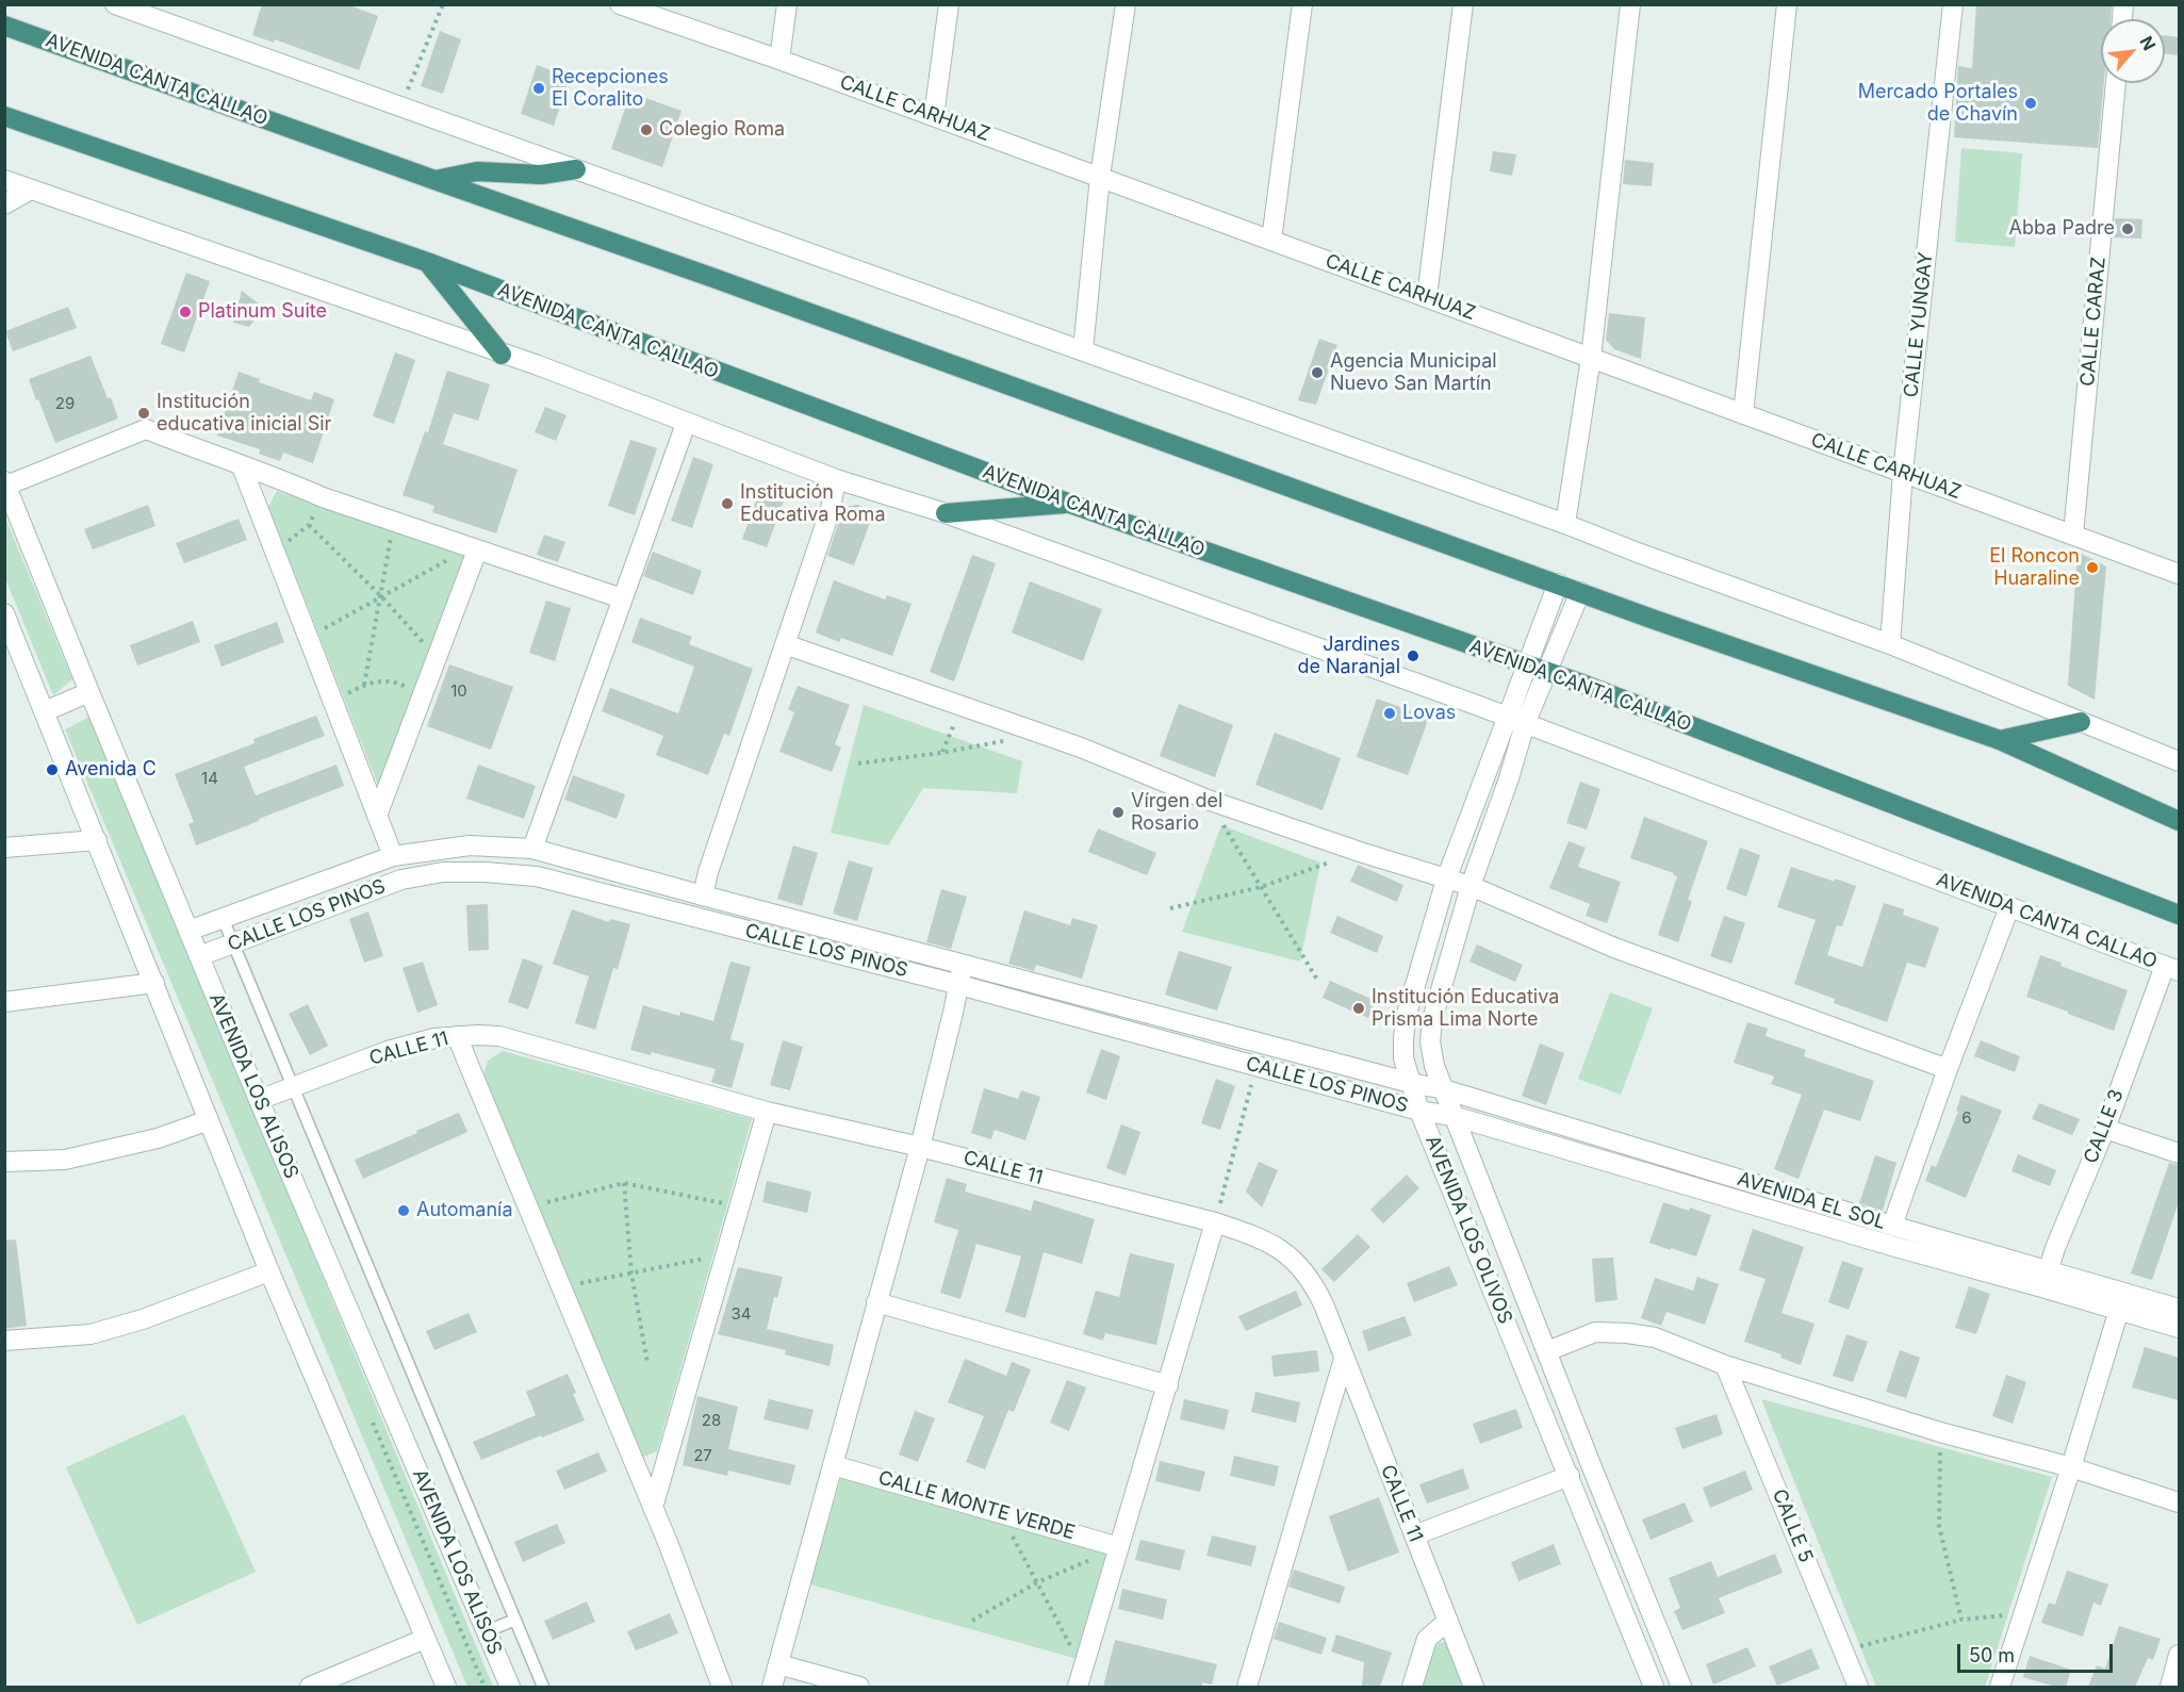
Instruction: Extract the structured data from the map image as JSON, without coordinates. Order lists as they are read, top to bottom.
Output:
{
  "streets": {
    "highway": ["AVENIDA CANTA CALLAO"],
    "street": [
      "CALLE CARHUAZ",
      "CALLE CARAZ",
      "CALLE YUNGAY",
      "CALLE LOS PINOS",
      "CALLE 11",
      "AVENIDA LOS ALISOS",
      "CALLE 3",
      "AVENIDA EL SOL",
      "AVENIDA LOS OLIVOS",
      "CALLE MONTE VERDE",
      "CALLE 5"
    ]
  },
  "crossings": [
    ["AVENIDA CANTA CALLAO", "CALLE 3"],
    ["AVENIDA CANTA CALLAO", "AVENIDA LOS OLIVOS"],
    ["CALLE CARHUAZ", "CALLE CARAZ"],
    ["CALLE CARHUAZ", "CALLE YUNGAY"],
    ["CALLE LOS PINOS", "AVENIDA LOS ALISOS"],
    ["CALLE LOS PINOS", "AVENIDA EL SOL"],
    ["CALLE LOS PINOS", "AVENIDA LOS OLIVOS"],
    ["CALLE 11", "AVENIDA LOS ALISOS"],
    ["CALLE 3", "AVENIDA EL SOL"],
    ["AVENIDA EL SOL", "AVENIDA LOS OLIVOS"]
  ],
  "places": [
    "Recepciones El Coralito",
    "Mercado Portales de Chavín",
    "Colegio Roma",
    "Abba Padre",
    "Platinum Suite",
    "Agencia Municipal Nuevo San Martín",
    "Institución educativa inicial Sir",
    "Institución Educativa Roma",
    "El Roncon Huaraline",
    "Jardines de Naranjal",
    "Lovas",
    "Avenida C",
    "Vírgen del Rosario",
    "Institución Educativa Prisma Lima Norte",
    "Automanía"
  ],
  "house_numbers": [
    "29",
    "10",
    "14",
    "6",
    "34",
    "28",
    "27"
  ],
  "scale_bar": "50 m",
  "north": "top right"
}
